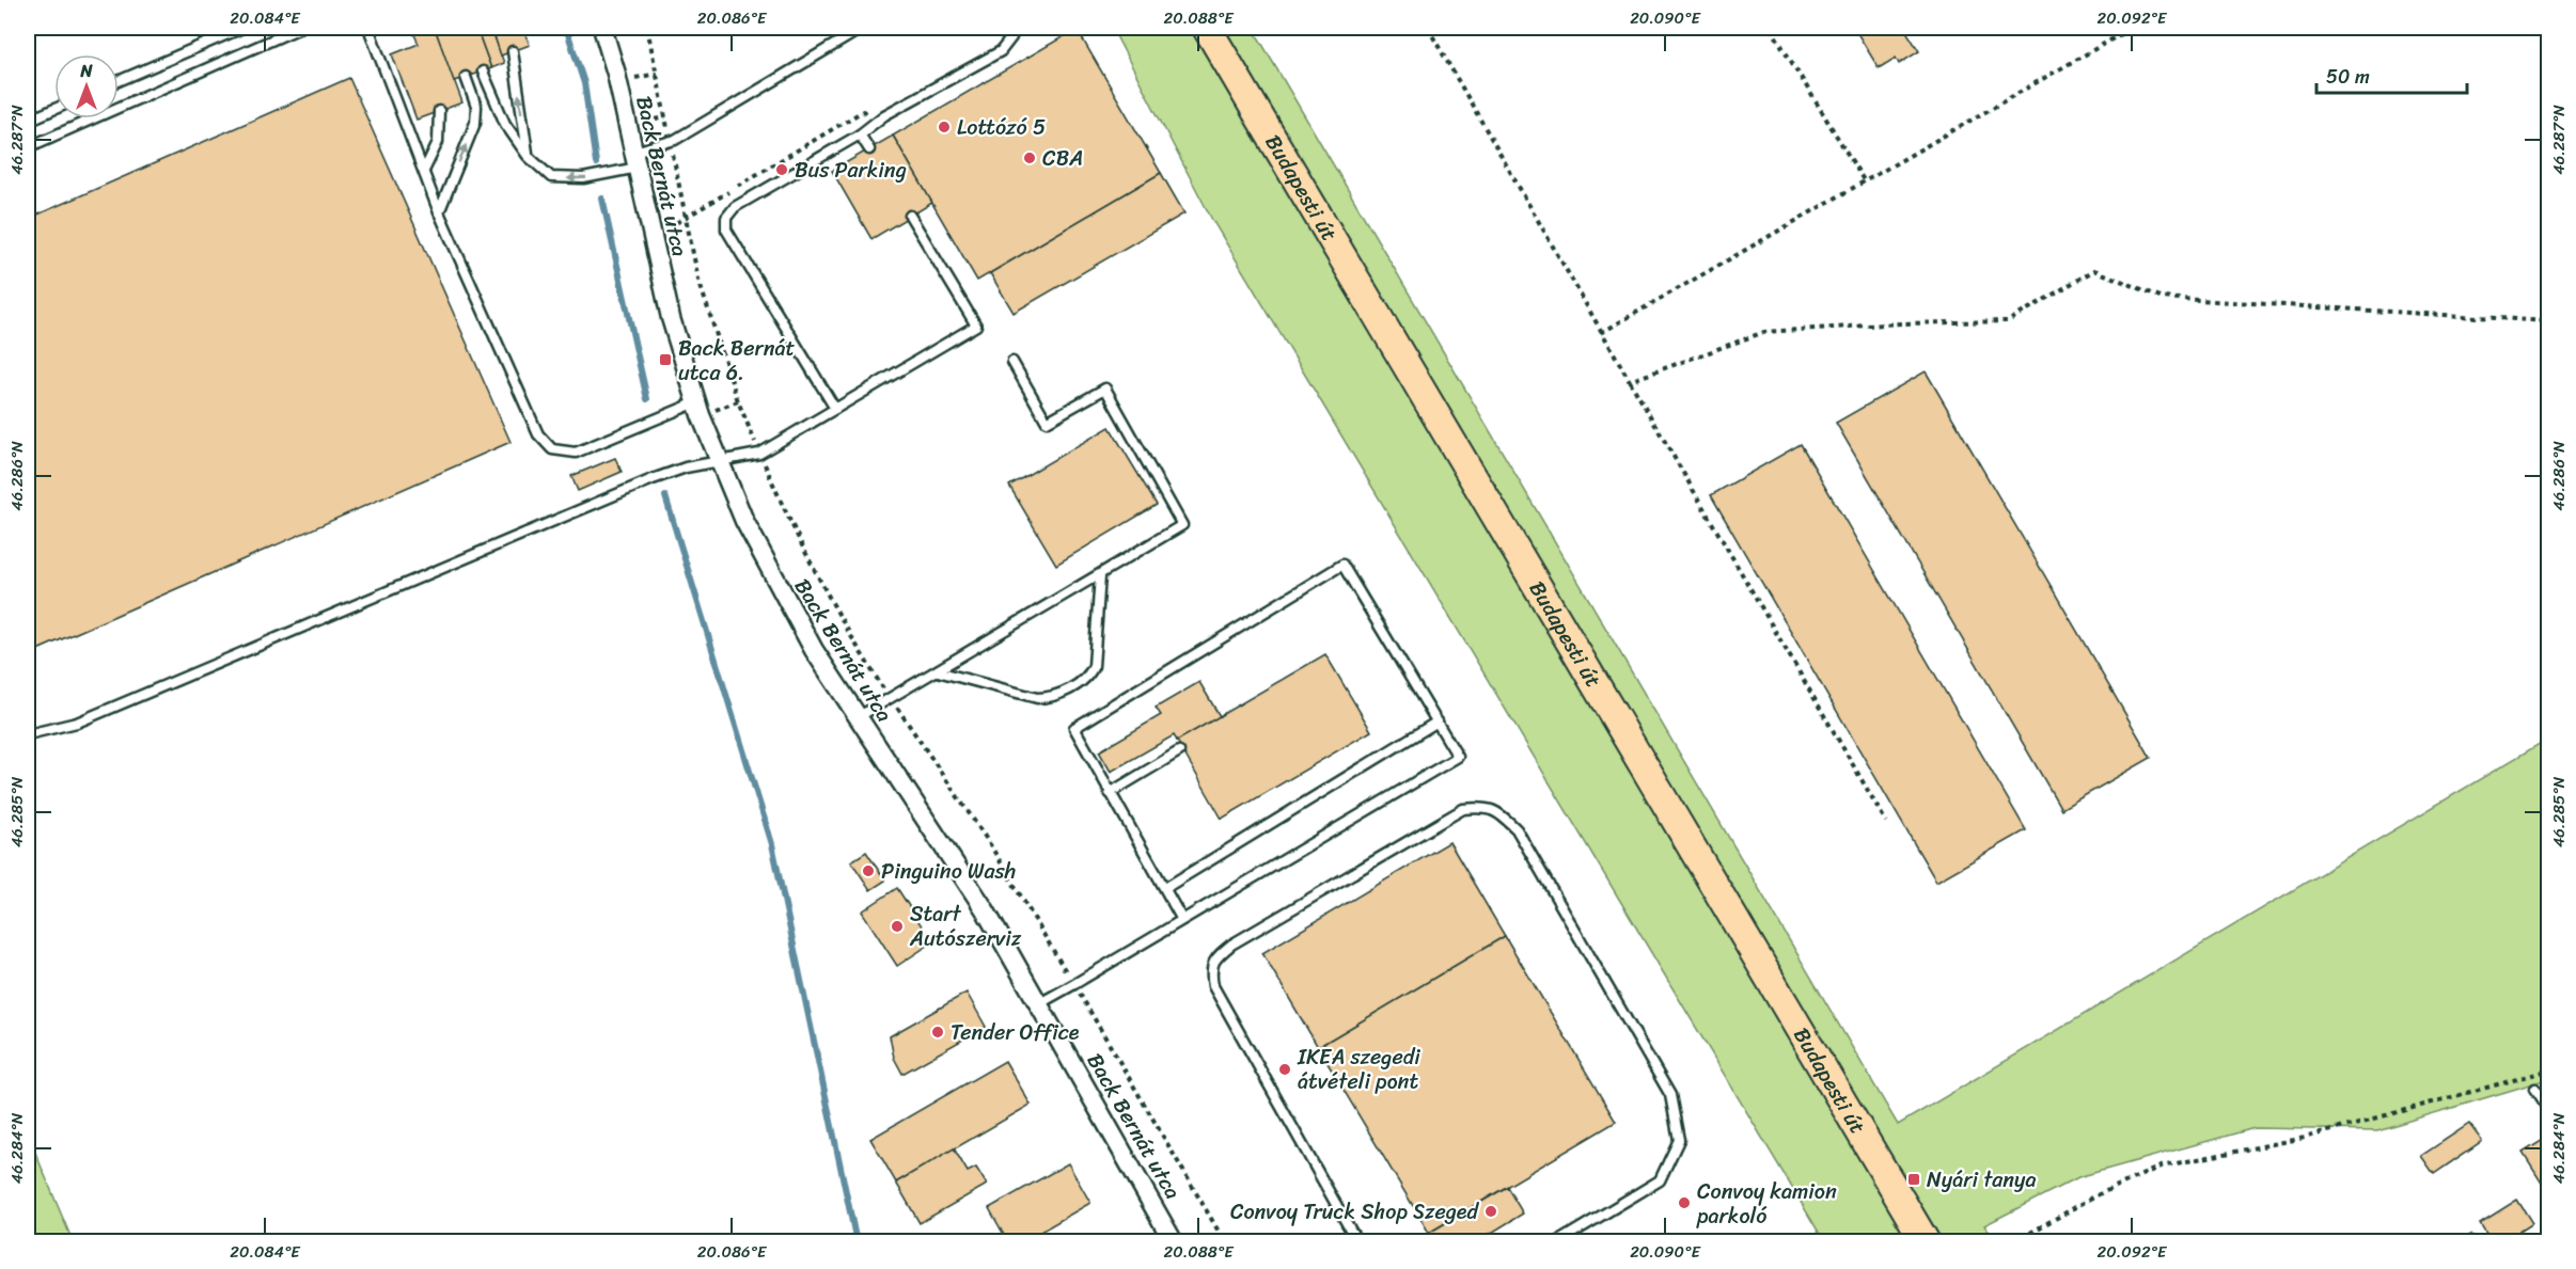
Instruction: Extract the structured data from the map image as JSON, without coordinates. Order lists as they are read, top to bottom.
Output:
{
  "streets": {
    "main road": ["Budapesti út"],
    "street": ["Back Bernát utca"]
  },
  "places": {
    "other": [
      "Lottózó 5",
      "CBA",
      "Bus Parking",
      "Pinguino Wash",
      "Start Autószerviz",
      "Tender Office",
      "IKEA szegedi átvételi pont",
      "Convoy kamion parkoló",
      "Convoy Truck Shop Szeged"
    ],
    "transit": ["Back Bernát utca 6.", "Nyári tanya"]
  },
  "scale_bar": "50 m",
  "north": "top",
  "coordinates": [
    "20.084°E",
    "20.086°E",
    "20.088°E",
    "20.090°E",
    "20.092°E",
    "46.287°N",
    "46.286°N",
    "46.285°N",
    "46.284°N"
  ]
}
